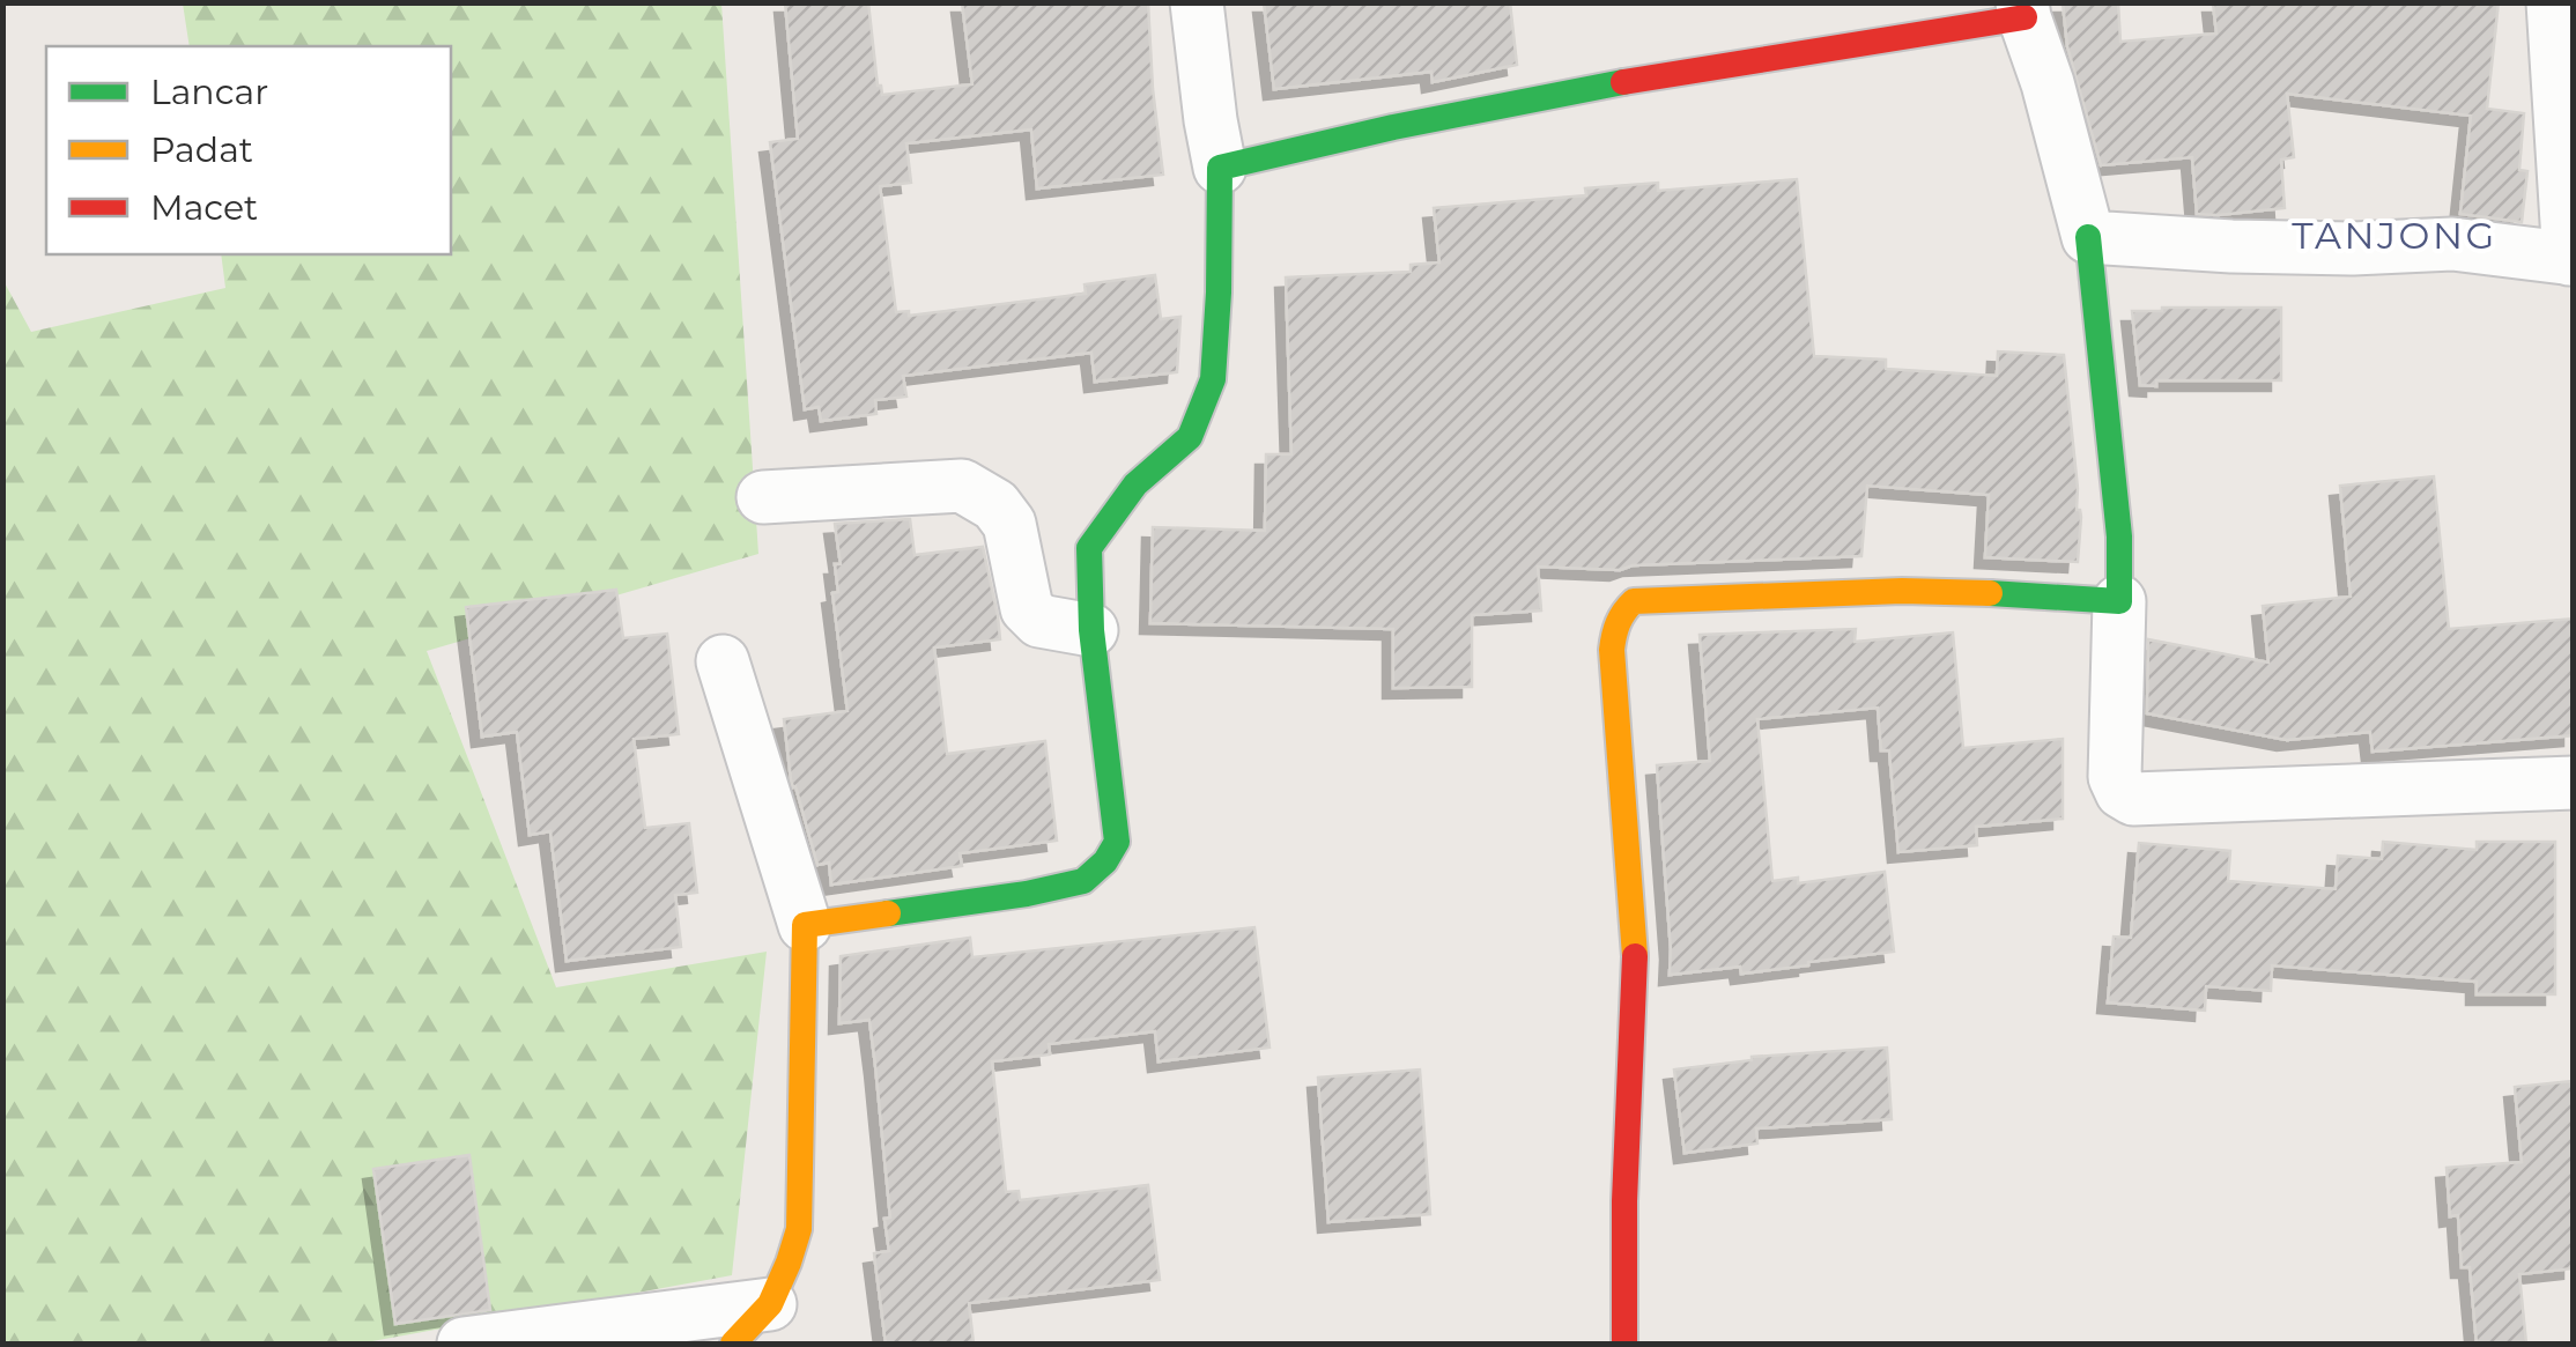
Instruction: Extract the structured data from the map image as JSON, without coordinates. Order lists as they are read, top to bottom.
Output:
{
  "districts": ["TANJONG"],
  "legend": ["Lancar", "Padat", "Macet"]
}
